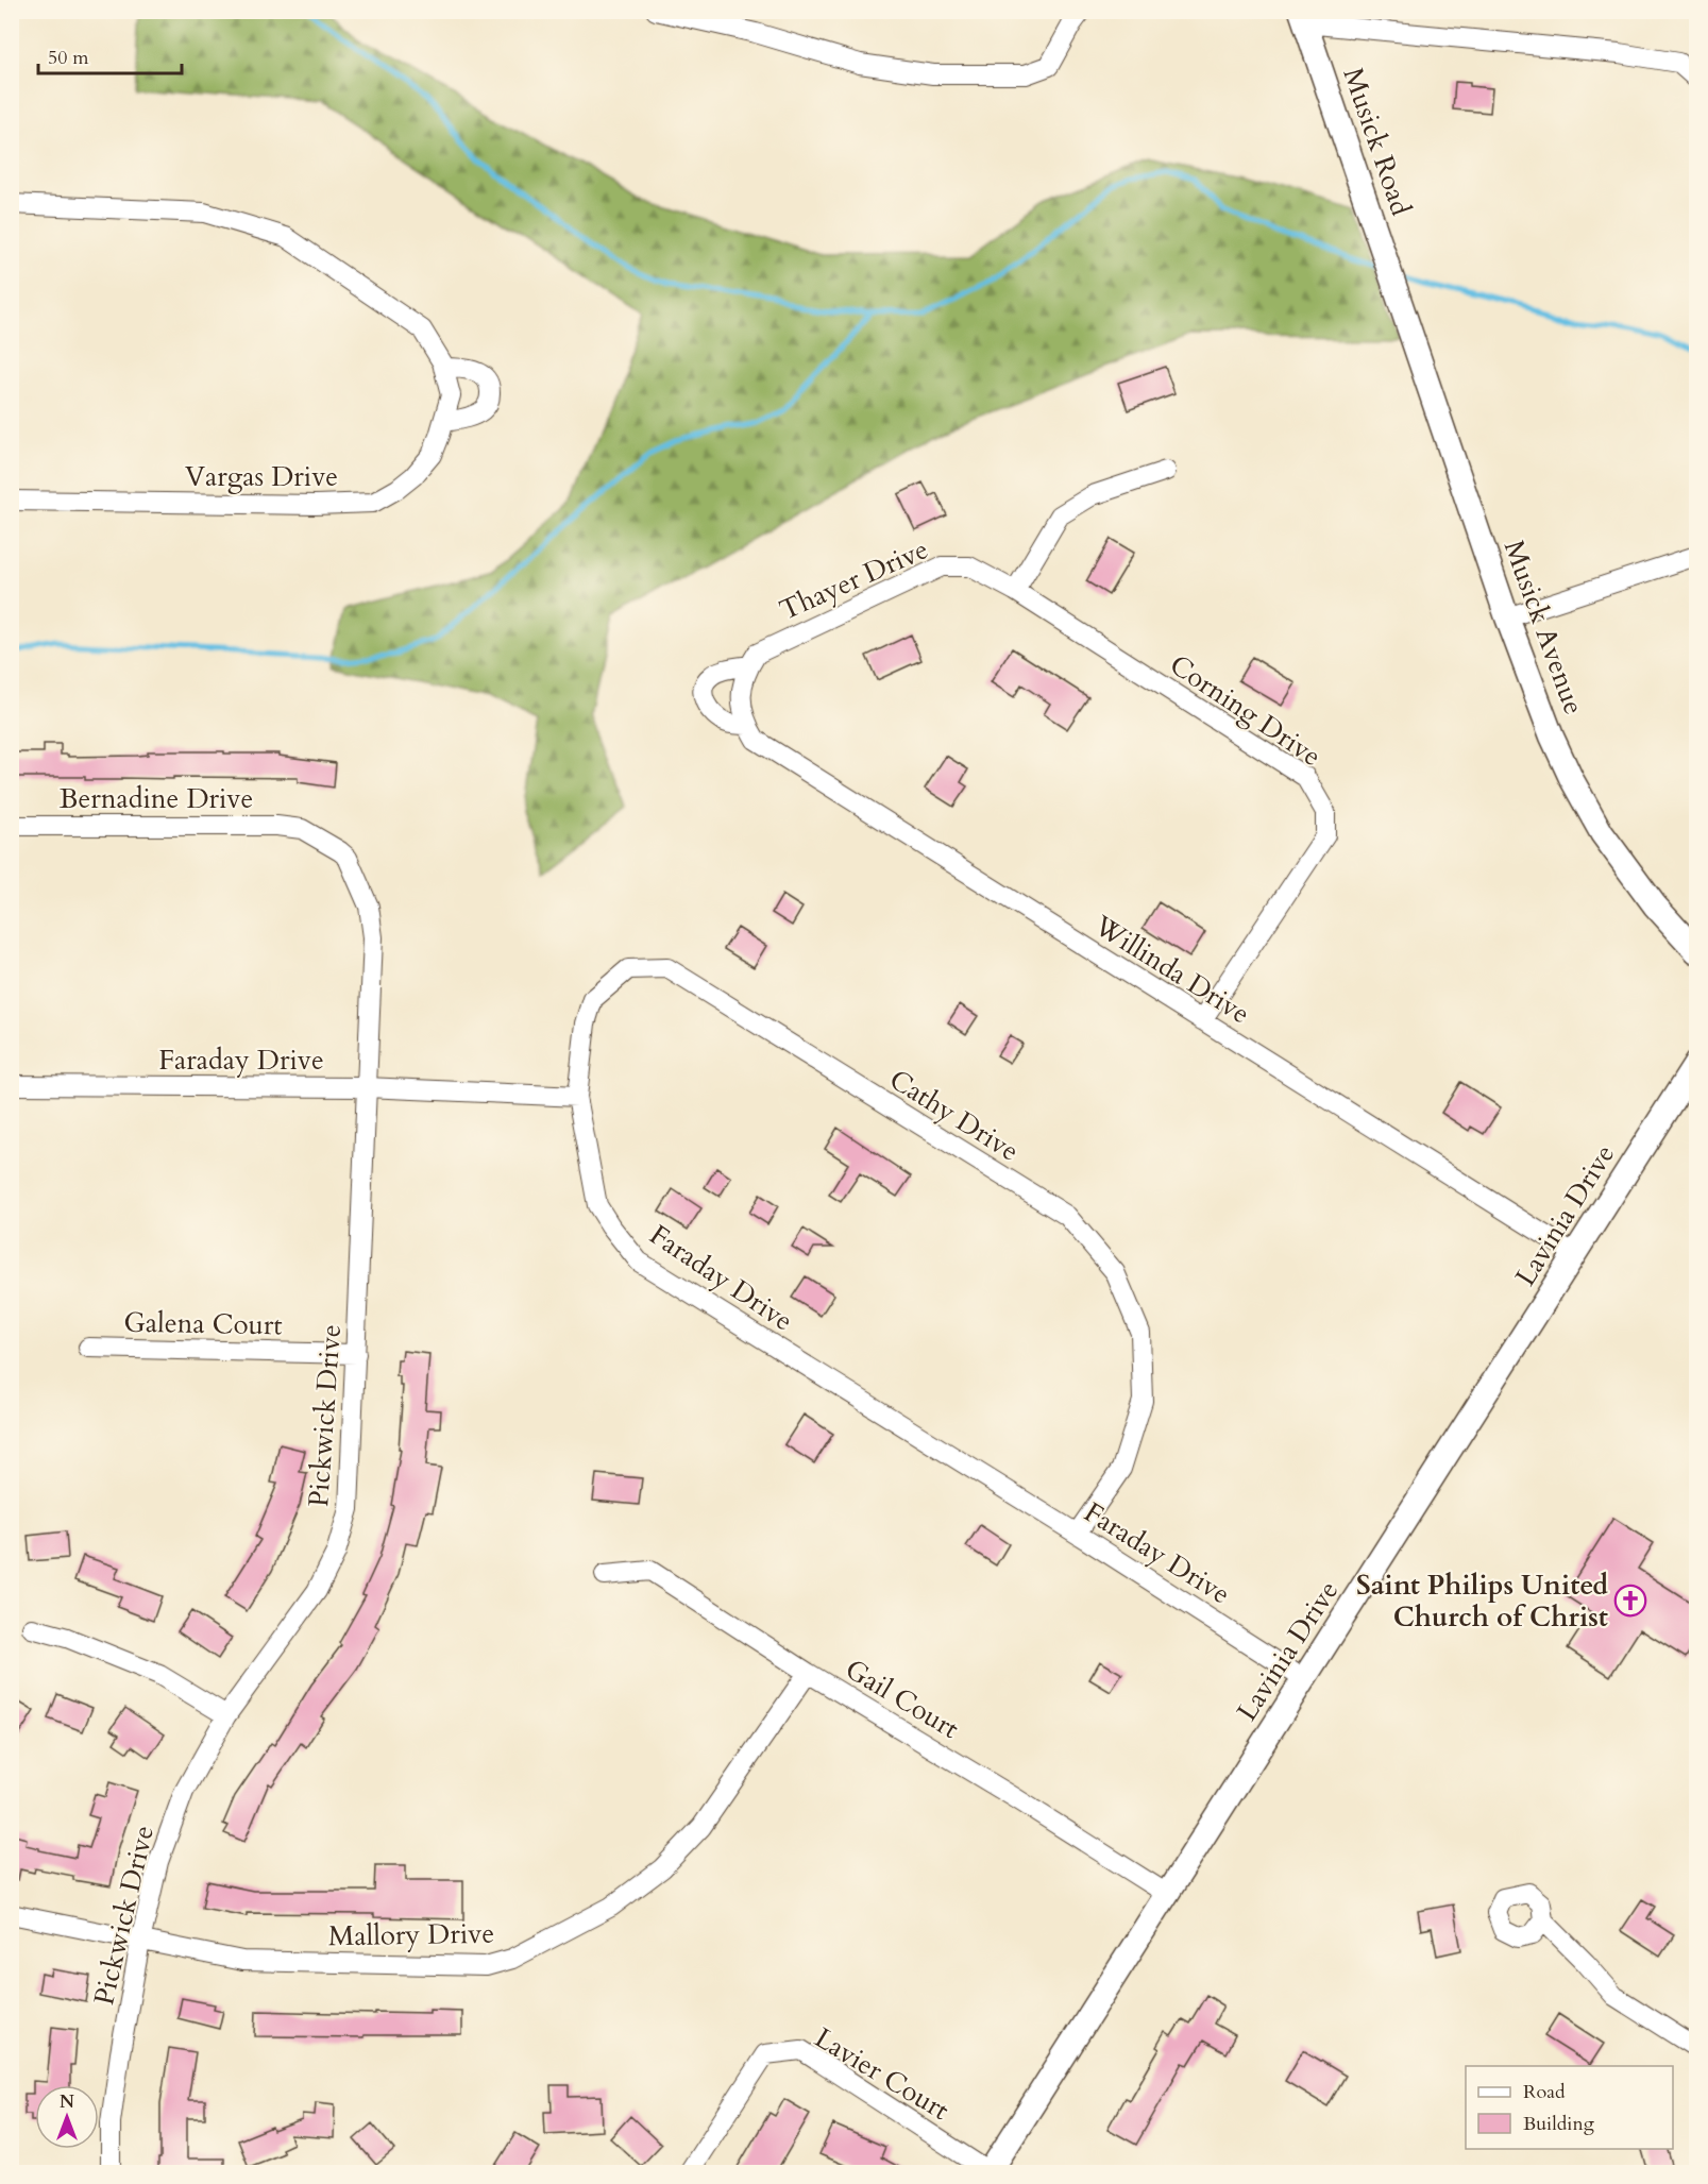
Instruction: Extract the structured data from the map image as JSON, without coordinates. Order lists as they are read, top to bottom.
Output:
{
  "streets": {
    "street": [
      "Musick Road",
      "Vargas Drive",
      "Thayer Drive",
      "Musick Avenue",
      "Corning Drive",
      "Bernadine Drive",
      "Willinda Drive",
      "Faraday Drive",
      "Cathy Drive",
      "Lavinia Drive",
      "Galena Court",
      "Pickwick Drive",
      "Gail Court",
      "Mallory Drive",
      "Lavier Court"
    ]
  },
  "crossings": [
    ["Musick Road", "Musick Avenue"],
    ["Thayer Drive", "Corning Drive"],
    ["Thayer Drive", "Willinda Drive"],
    ["Corning Drive", "Willinda Drive"],
    ["Bernadine Drive", "Pickwick Drive"],
    ["Willinda Drive", "Lavinia Drive"],
    ["Faraday Drive", "Cathy Drive"],
    ["Faraday Drive", "Lavinia Drive"],
    ["Faraday Drive", "Pickwick Drive"],
    ["Lavinia Drive", "Gail Court"],
    ["Lavinia Drive", "Lavier Court"],
    ["Galena Court", "Pickwick Drive"],
    ["Pickwick Drive", "Mallory Drive"],
    ["Gail Court", "Mallory Drive"]
  ],
  "places": {
    "church": ["Saint Philips United Church of Christ"]
  },
  "legend": ["Road", "Building"],
  "scale_bar": "50 m",
  "north": "top"
}
